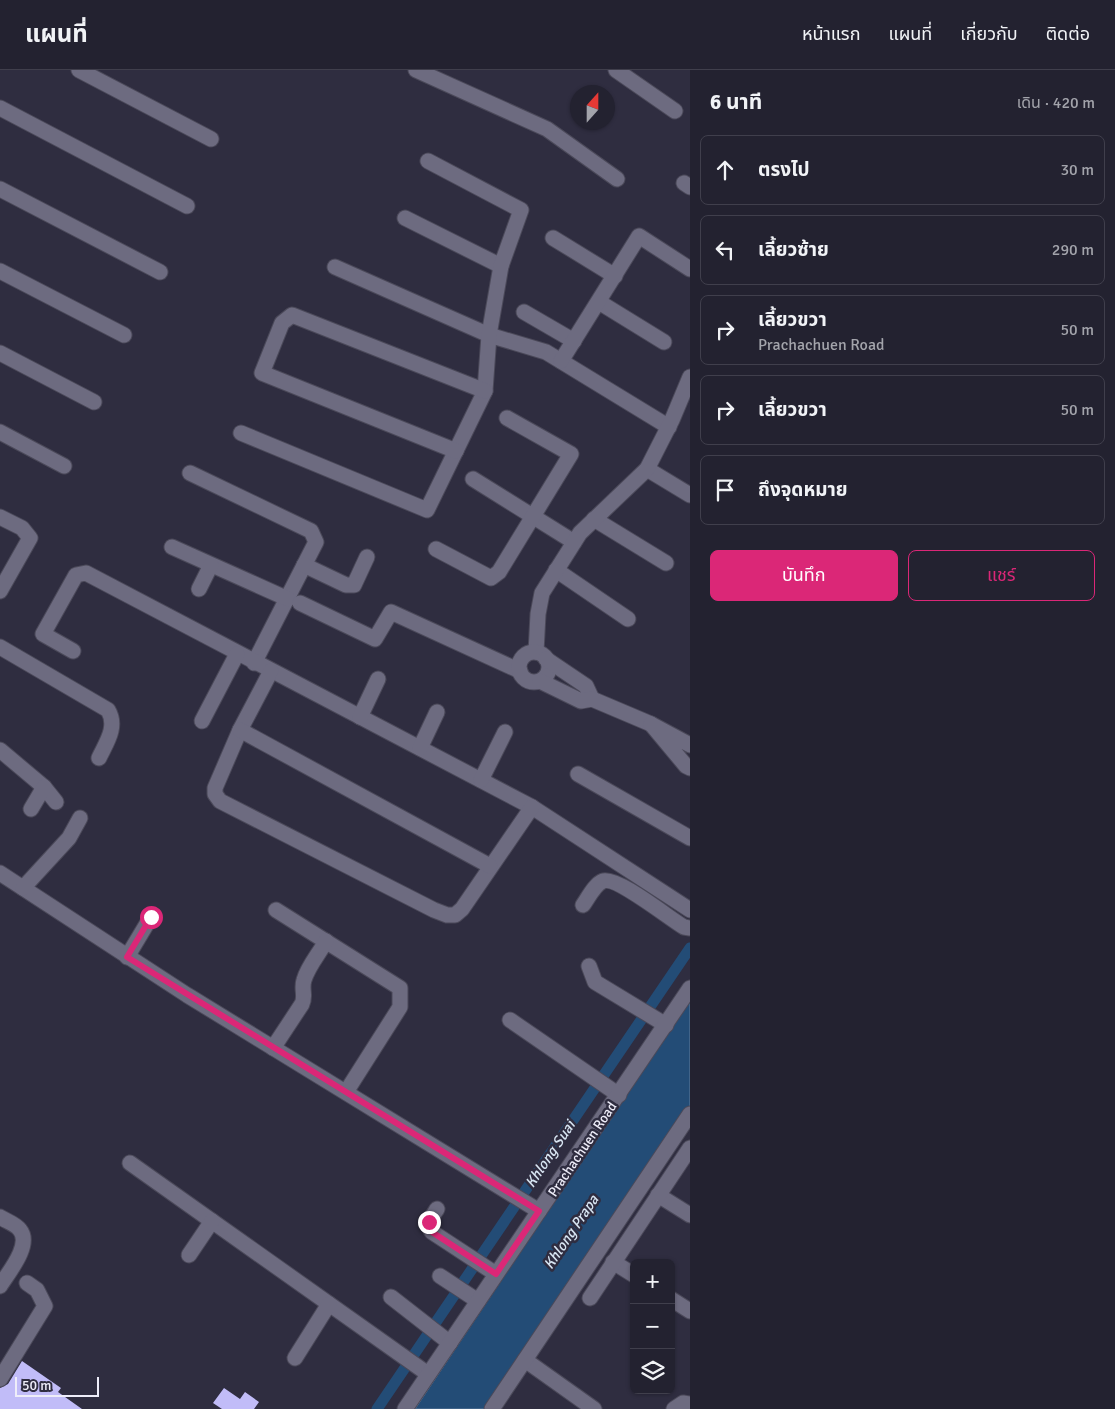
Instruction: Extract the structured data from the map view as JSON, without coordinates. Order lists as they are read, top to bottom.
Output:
{
  "streets": {
    "street": ["Prachachuen Road"]
  },
  "water": ["Khlong Suai", "Khlong Prapa"],
  "scale_bar": "50 m",
  "north": "top",
  "page": {
    "header": "แผนที่",
    "nav": [
      "หน้าแรก",
      "แผนที่",
      "เกี่ยวกับ",
      "ติดต่อ"
    ],
    "heading": ["6 นาที", "เดิน · 420 m"],
    "list": [
      ["ตรงไป", "30 m"],
      ["เลี้ยวซ้าย", "290 m"],
      ["เลี้ยวขวา", "Prachachuen Road", "50 m"],
      ["เลี้ยวขวา", "50 m"],
      "ถึงจุดหมาย"
    ],
    "buttons": ["บันทึก", "แชร์"],
    "map_buttons": ["+", "−"],
    "scale": "50 m"
  }
}
